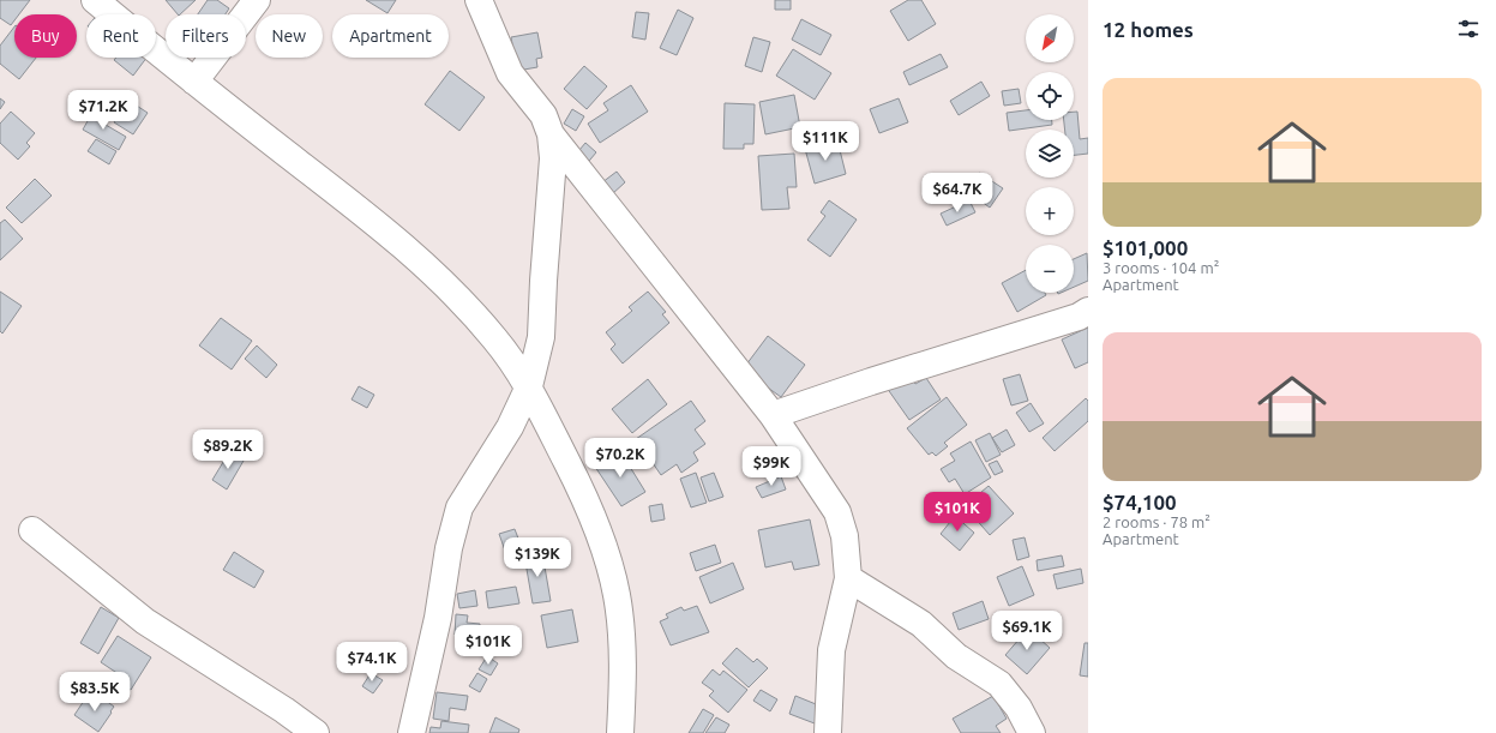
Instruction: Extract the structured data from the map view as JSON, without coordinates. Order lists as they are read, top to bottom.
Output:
{
  "north": "bottom left",
  "page": {
    "heading": "12 homes",
    "map_buttons": ["+", "−"],
    "chip": [
      "Buy",
      "Rent",
      "Filters",
      "New",
      "Apartment"
    ],
    "list": [
      {
        "name": "$101,000",
        "note": "3 rooms · 104 m² · Apartment"
      },
      {
        "name": "$74,100",
        "note": "2 rooms · 78 m² · Apartment"
      }
    ],
    "price": [
      "$71.2K",
      "$111K",
      "$64.7K",
      "$89.2K",
      "$70.2K",
      "$99K",
      "$101K",
      "$139K",
      "$69.1K",
      "$101K",
      "$74.1K",
      "$83.5K"
    ]
  }
}
